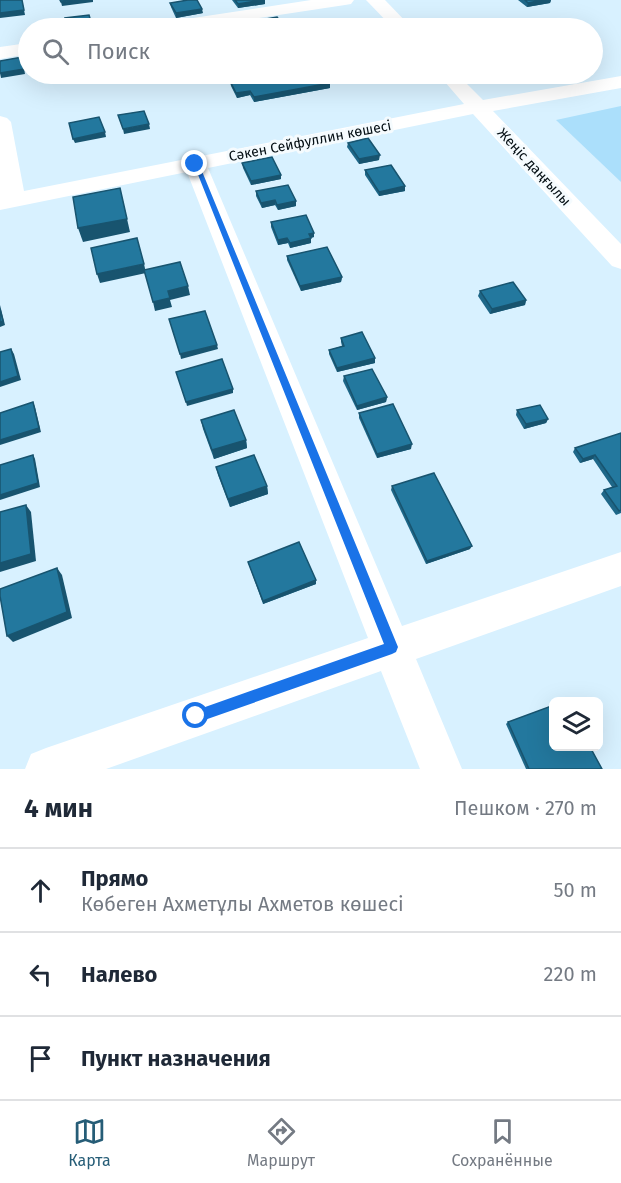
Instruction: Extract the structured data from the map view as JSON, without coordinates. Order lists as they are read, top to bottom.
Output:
{
  "streets": {
    "street": ["Сәкен Сейфуллин көшесі", "Жеңіс даңғылы"]
  },
  "crossings": [
    ["Сәкен Сейфуллин көшесі", "Жеңіс даңғылы"]
  ],
  "page": {
    "search": "Поиск",
    "heading": ["4 мин", "Пешком · 270 m"],
    "list": [
      ["Прямо", "Көбеген Ахметұлы Ахметов көшесі", "50 m"],
      ["Налево", "220 m"],
      "Пункт назначения"
    ],
    "nav": ["Карта", "Маршрут", "Сохранённые"]
  }
}
